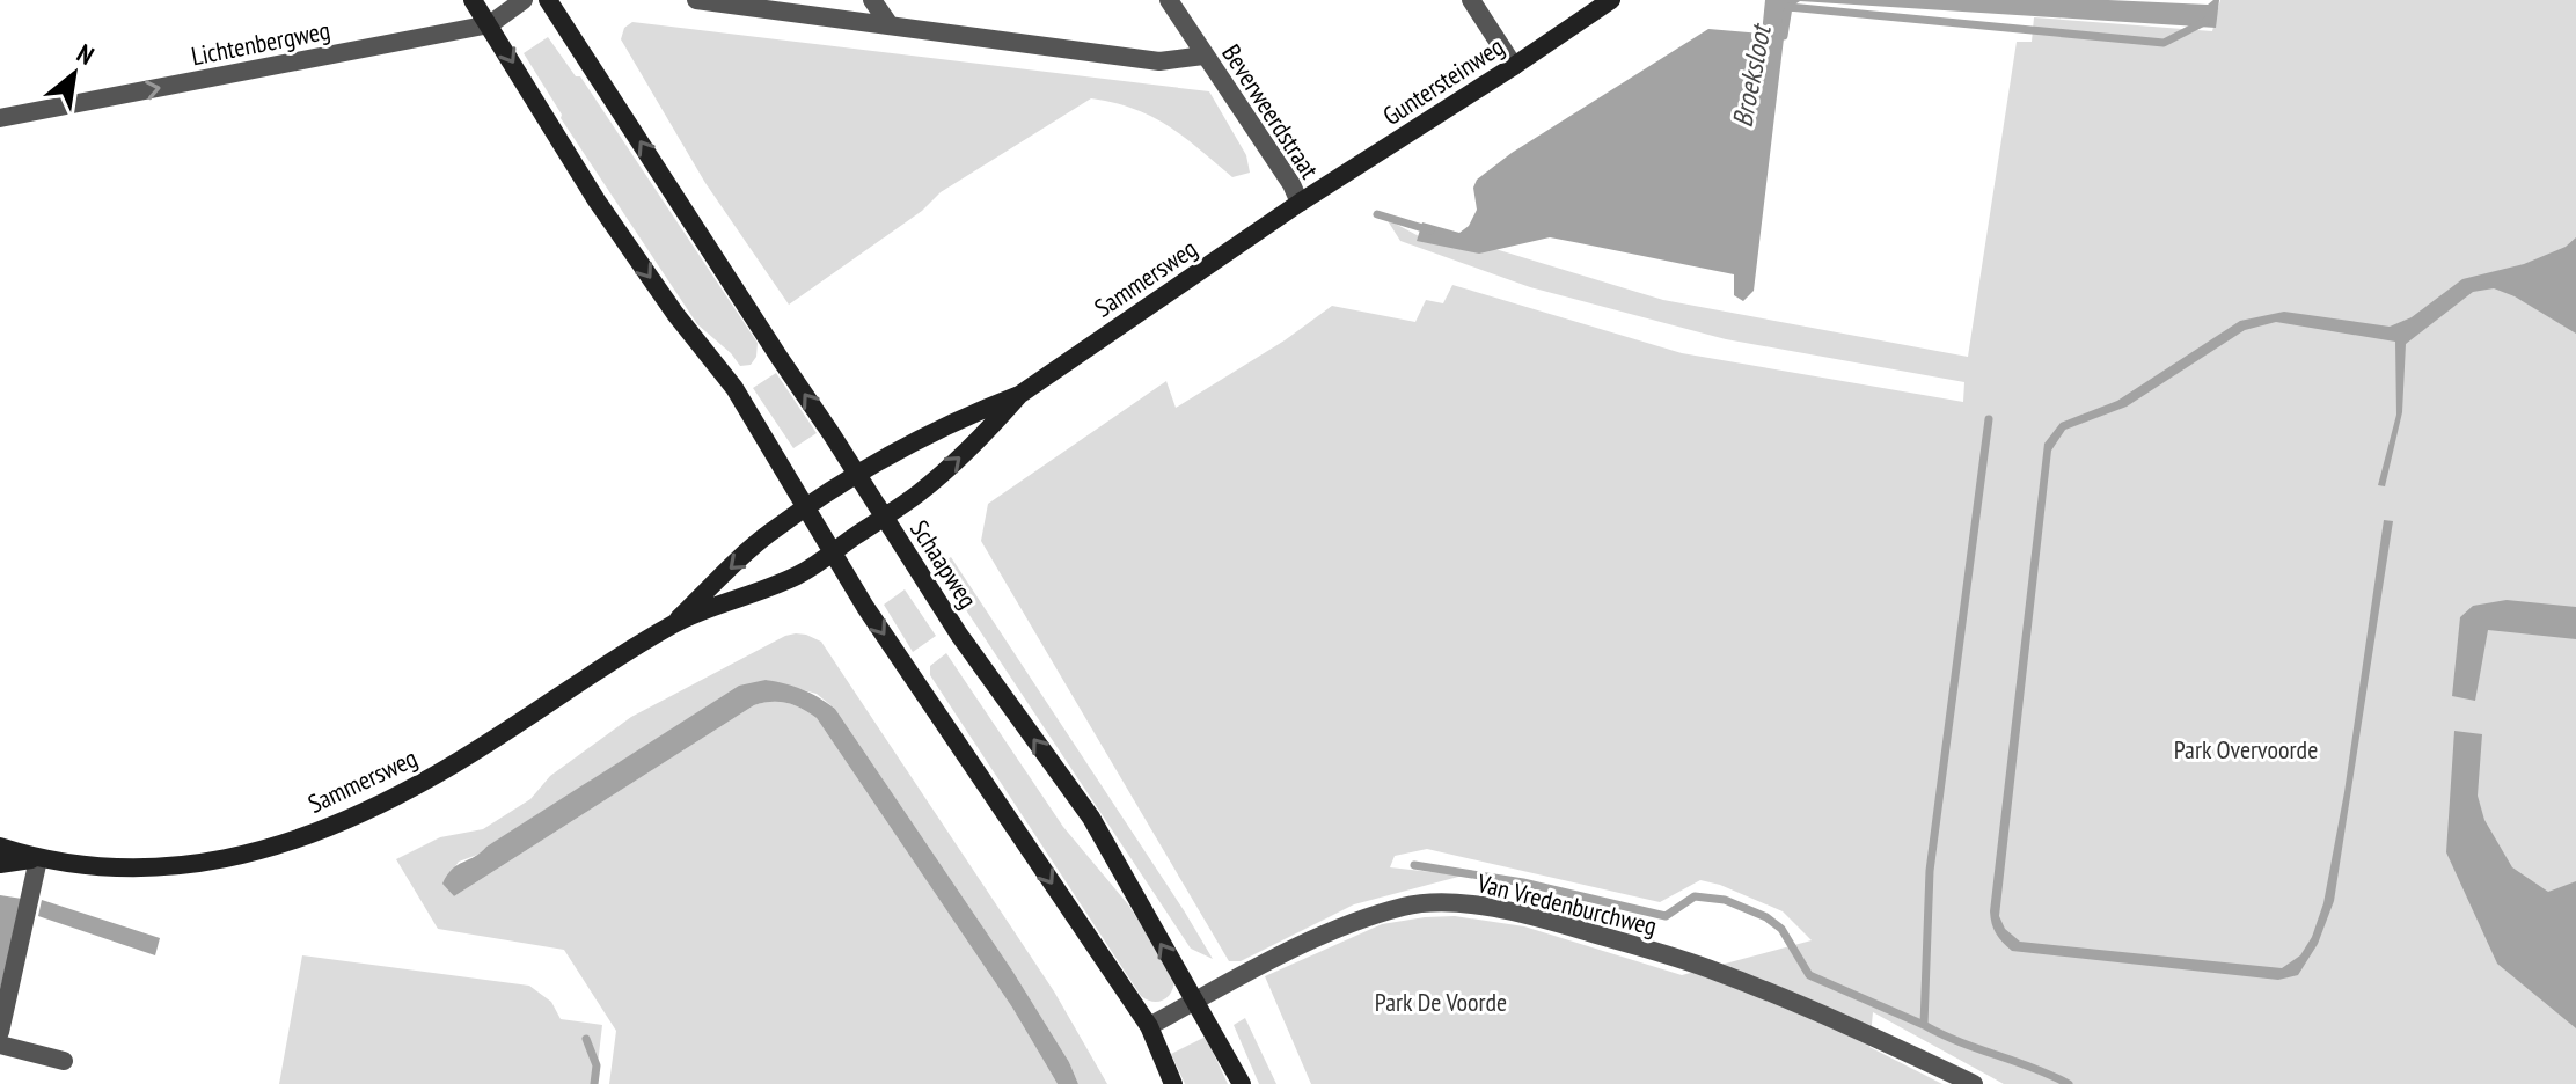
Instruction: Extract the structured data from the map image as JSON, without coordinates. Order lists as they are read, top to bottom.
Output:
{
  "streets": {
    "street": [
      "Lichtenbergweg",
      "Guntersteinweg",
      "Beverweerdstraat",
      "Sammersweg",
      "Schaapweg",
      "Van Vredenburchweg"
    ]
  },
  "crossings": [
    ["Guntersteinweg", "Beverweerdstraat"],
    ["Guntersteinweg", "Sammersweg"],
    ["Beverweerdstraat", "Sammersweg"],
    ["Sammersweg", "Schaapweg"],
    ["Schaapweg", "Van Vredenburchweg"]
  ],
  "one_way": ["Lichtenbergweg"],
  "water": ["Broeksloot"],
  "parks": ["Park Overvoorde", "Park De Voorde"],
  "north": "top right"
}
